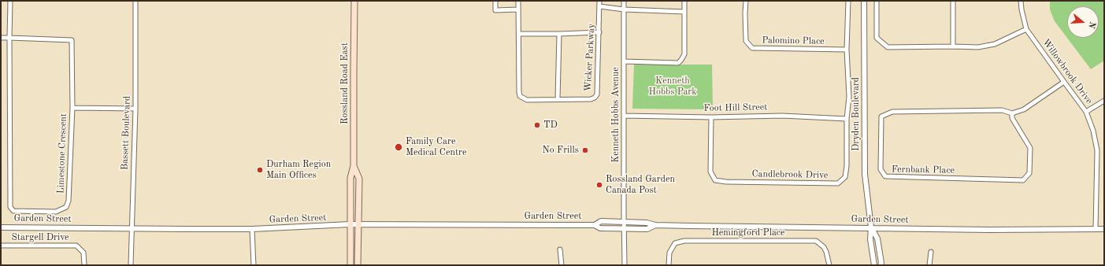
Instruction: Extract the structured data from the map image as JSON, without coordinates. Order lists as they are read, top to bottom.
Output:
{
  "streets": {
    "main road": ["Rossland Road East"],
    "street": [
      "Palomino Place",
      "Wicker Parkway",
      "Willowbrook Drive",
      "Foot Hill Street",
      "Dryden Boulevard",
      "Kenneth Hobbs Avenue",
      "Bassett Boulevard",
      "Limestone Crescent",
      "Fernbank Place",
      "Candlebrook Drive",
      "Garden Street",
      "Hemingford Place",
      "Stargell Drive"
    ]
  },
  "crossings": [
    ["Palomino Place", "Candlebrook Drive"],
    ["Willowbrook Drive", "Garden Street"],
    ["Rossland Road East", "Garden Street"],
    ["Foot Hill Street", "Kenneth Hobbs Avenue"],
    ["Foot Hill Street", "Candlebrook Drive"],
    ["Dryden Boulevard", "Garden Street"],
    ["Kenneth Hobbs Avenue", "Garden Street"],
    ["Bassett Boulevard", "Garden Street"]
  ],
  "parks": ["Kenneth Hobbs Park"],
  "places": [
    "TD",
    "Family Care Medical Centre",
    "No Frills",
    "Durham Region Main Offices",
    "Rossland Garden Canada Post"
  ],
  "north": "right"
}
